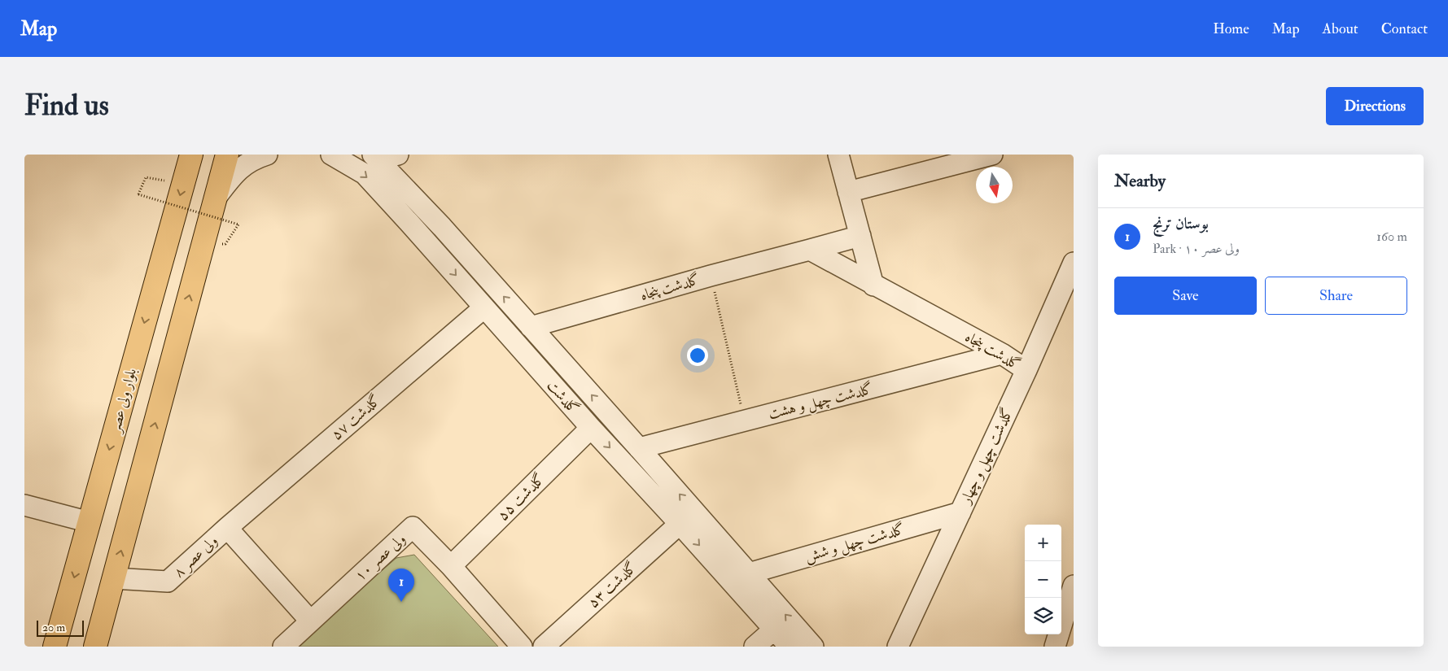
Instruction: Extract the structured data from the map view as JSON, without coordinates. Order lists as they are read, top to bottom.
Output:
{
  "streets": {
    "main road": ["بلوار ولی عصر"],
    "street": [
      "گلدشت پنجاه",
      "گلدشت",
      "گلدشت چهل و هشت",
      "گلدشت ۵۷",
      "گلدشت چهل و چهار",
      "گلدشت ۵۵",
      "گلدشت چهل و شش",
      "ولی عصر ۸",
      "ولی عصر ۱۰",
      "گلدشت ۵۳"
    ]
  },
  "crossings": [
    ["گلدشت پنجاه", "گلدشت"],
    ["گلدشت پنجاه", "گلدشت چهل و هشت"],
    ["گلدشت پنجاه", "گلدشت چهل و چهار"],
    ["گلدشت", "گلدشت چهل و هشت"],
    ["گلدشت", "گلدشت ۵۷"],
    ["گلدشت", "گلدشت ۵۵"],
    ["گلدشت", "گلدشت چهل و شش"],
    ["گلدشت", "گلدشت ۵۳"],
    ["گلدشت ۵۷", "ولی عصر ۸"],
    ["گلدشت چهل و چهار", "گلدشت چهل و شش"],
    ["گلدشت ۵۵", "ولی عصر ۱۰"]
  ],
  "scale_bar": "20 m",
  "north": "bottom",
  "page": {
    "header": "Map",
    "nav": [
      "Home",
      "Map",
      "About",
      "Contact"
    ],
    "buttons": [
      "Directions",
      ["Save", "Share"]
    ],
    "title": "Find us",
    "heading": "Nearby",
    "list": [
      {
        "mark": "1",
        "name": "بوستان ترنج",
        "note": "Park · ولی عصر ۱۰",
        "value": "160 m"
      }
    ],
    "map_buttons": ["+", "−"],
    "pins": "1",
    "scale": "20 m"
  }
}
